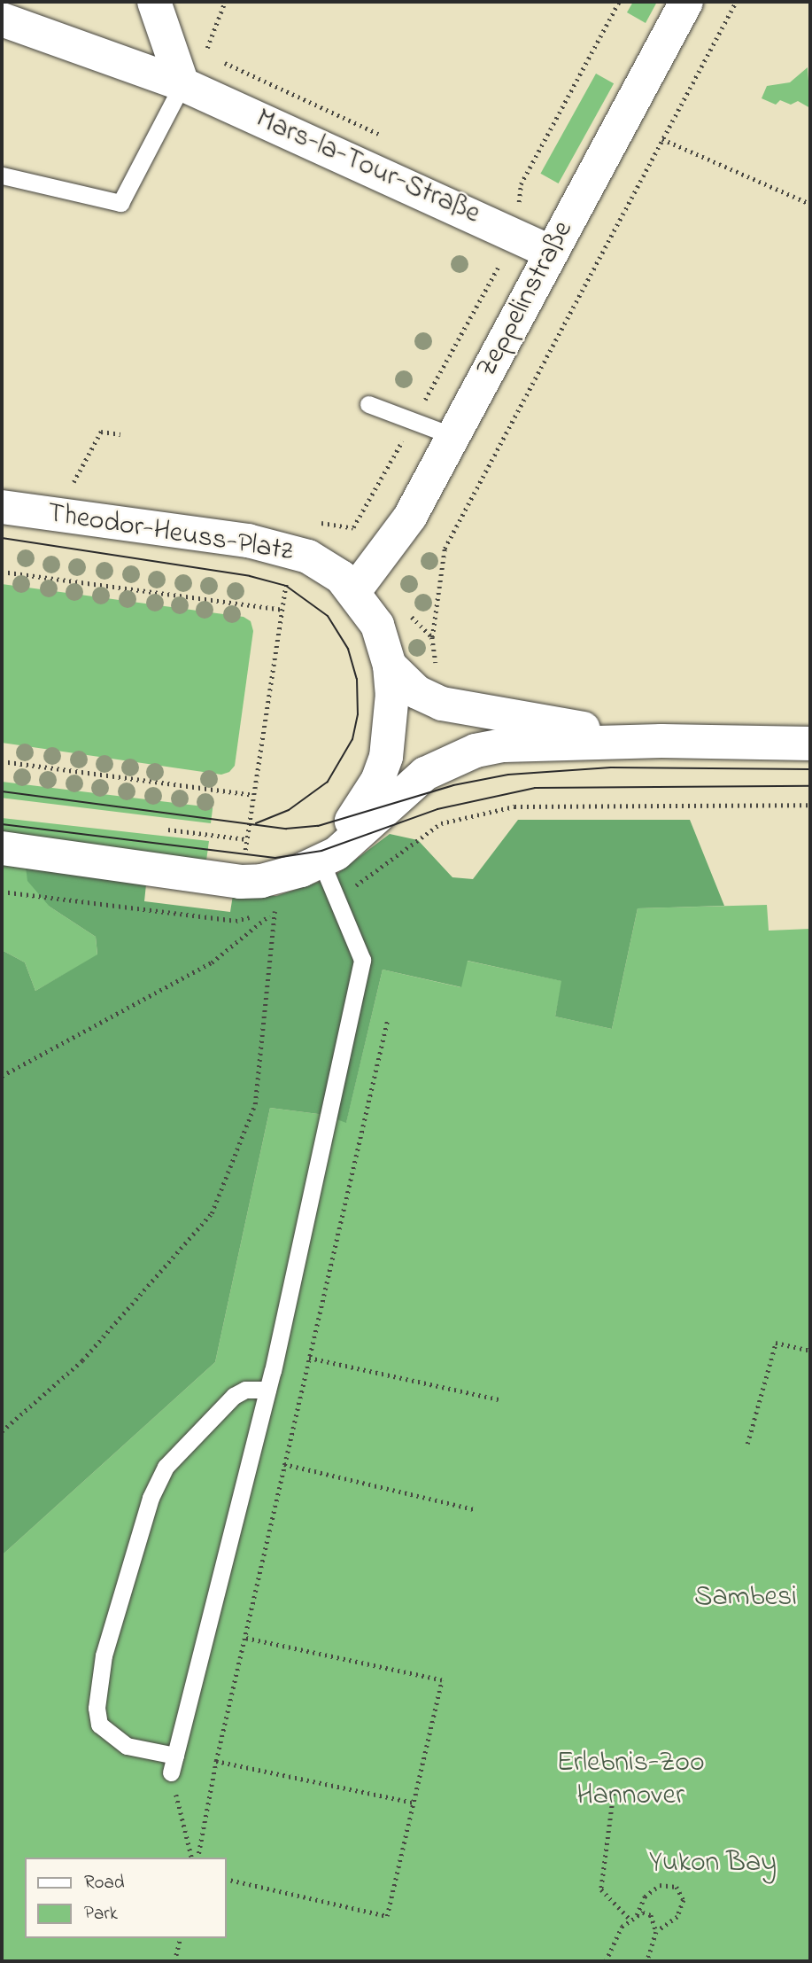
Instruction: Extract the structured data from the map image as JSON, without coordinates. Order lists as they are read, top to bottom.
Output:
{
  "streets": {
    "street": ["Mars-la-Tour-Straße", "Zeppelinstraße", "Theodor-Heuss-Platz"]
  },
  "crossings": [
    ["Mars-la-Tour-Straße", "Zeppelinstraße"],
    ["Zeppelinstraße", "Theodor-Heuss-Platz"]
  ],
  "parks": ["Sambesi", "Erlebnis-Zoo Hannover", "Yukon Bay"],
  "legend": ["Road", "Park"]
}
